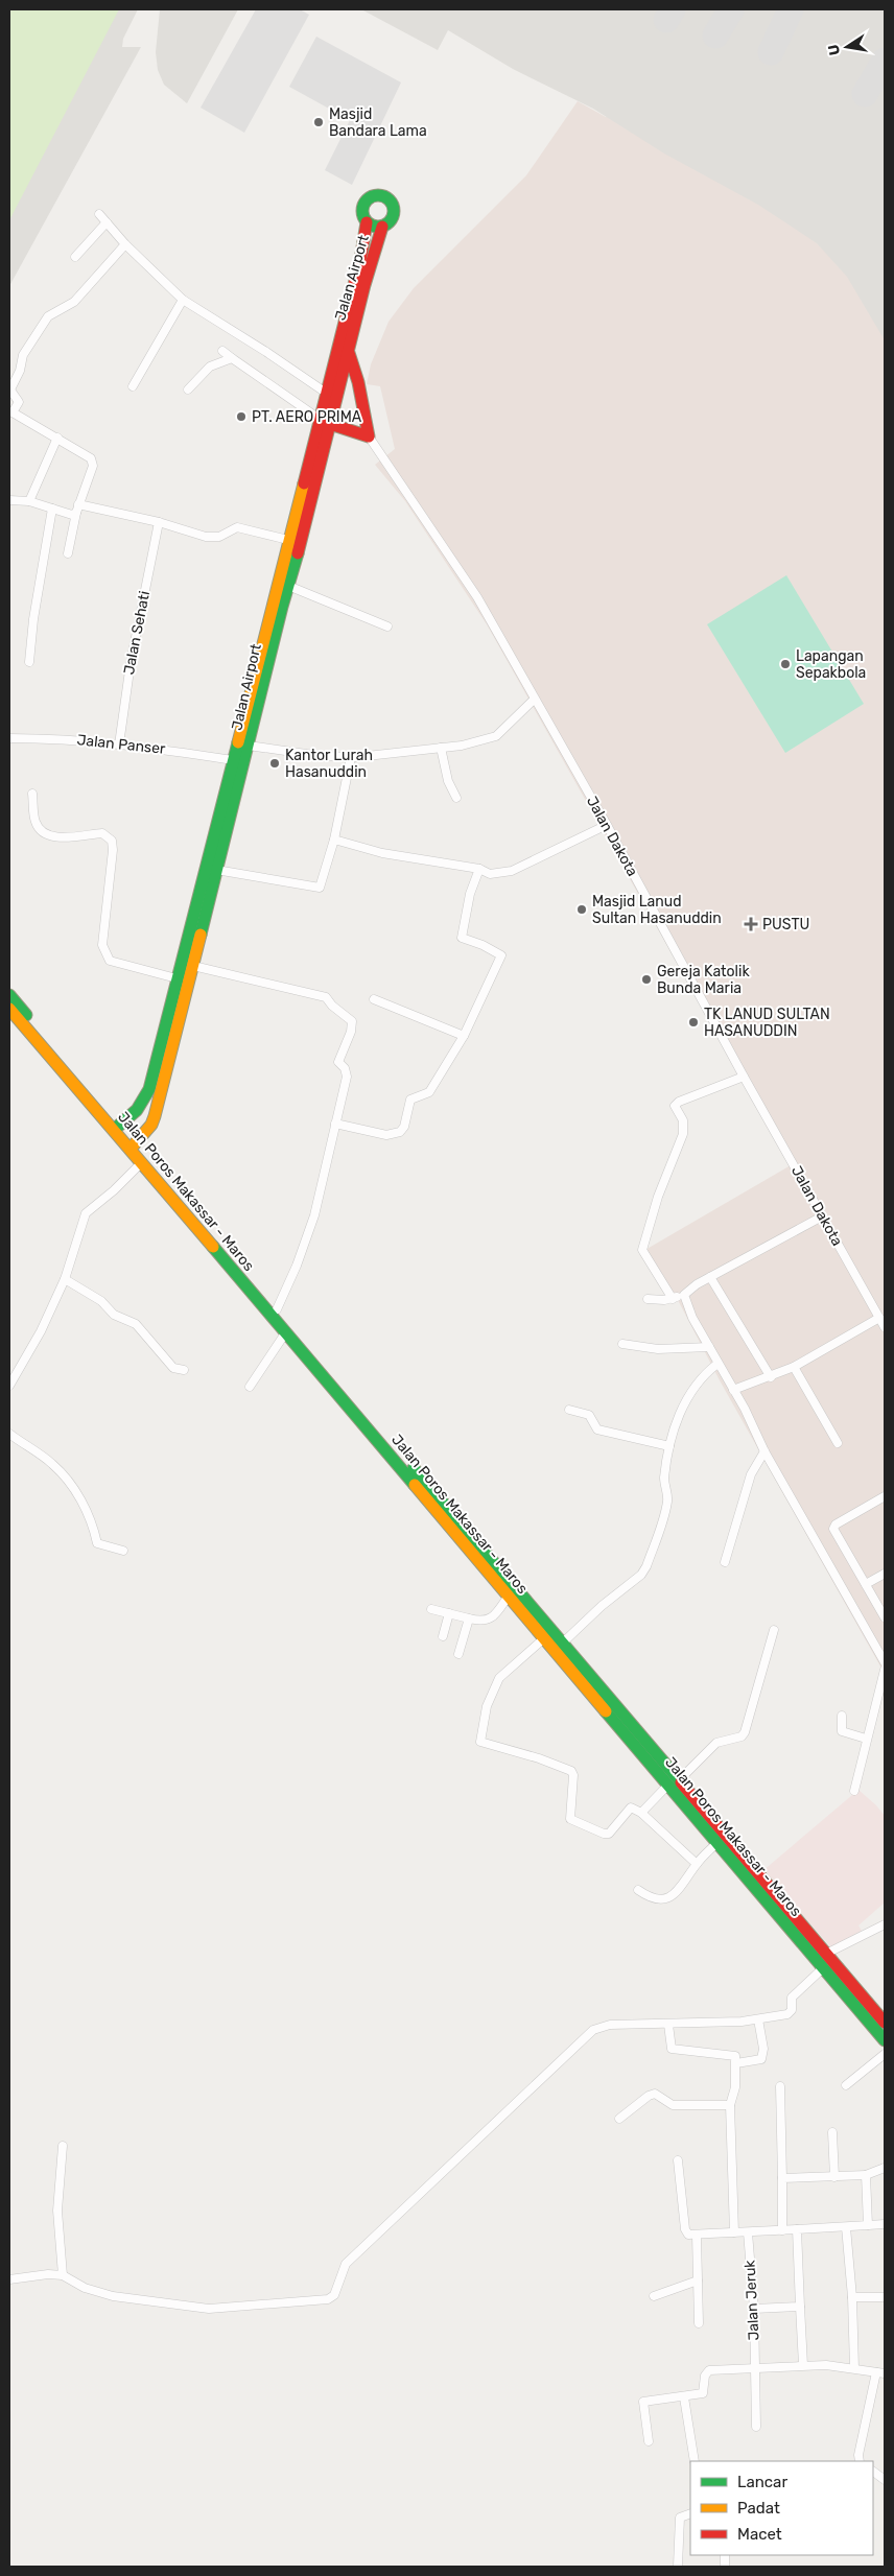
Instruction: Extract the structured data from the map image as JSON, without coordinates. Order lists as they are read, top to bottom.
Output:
{
  "streets": {
    "main road": ["Jalan Airport", "Jalan Poros Makassar - Maros"],
    "street": [
      "Jalan Sehati",
      "Jalan Panser",
      "Jalan Dakota",
      "Jalan Jeruk"
    ]
  },
  "crossings": [
    ["Jalan Airport", "Jalan Panser"],
    ["Jalan Airport", "Jalan Poros Makassar - Maros"],
    ["Jalan Sehati", "Jalan Panser"]
  ],
  "places": {
    "other": [
      "Masjid Bandara Lama",
      "PT. AERO PRIMA",
      "Lapangan Sepakbola",
      "Kantor Lurah Hasanuddin",
      "Masjid Lanud Sultan Hasanuddin",
      "Gereja Katolik Bunda Maria",
      "TK LANUD SULTAN HASANUDDIN"
    ],
    "health": ["PUSTU"]
  },
  "legend": ["Lancar", "Padat", "Macet"],
  "north": "left"
}
